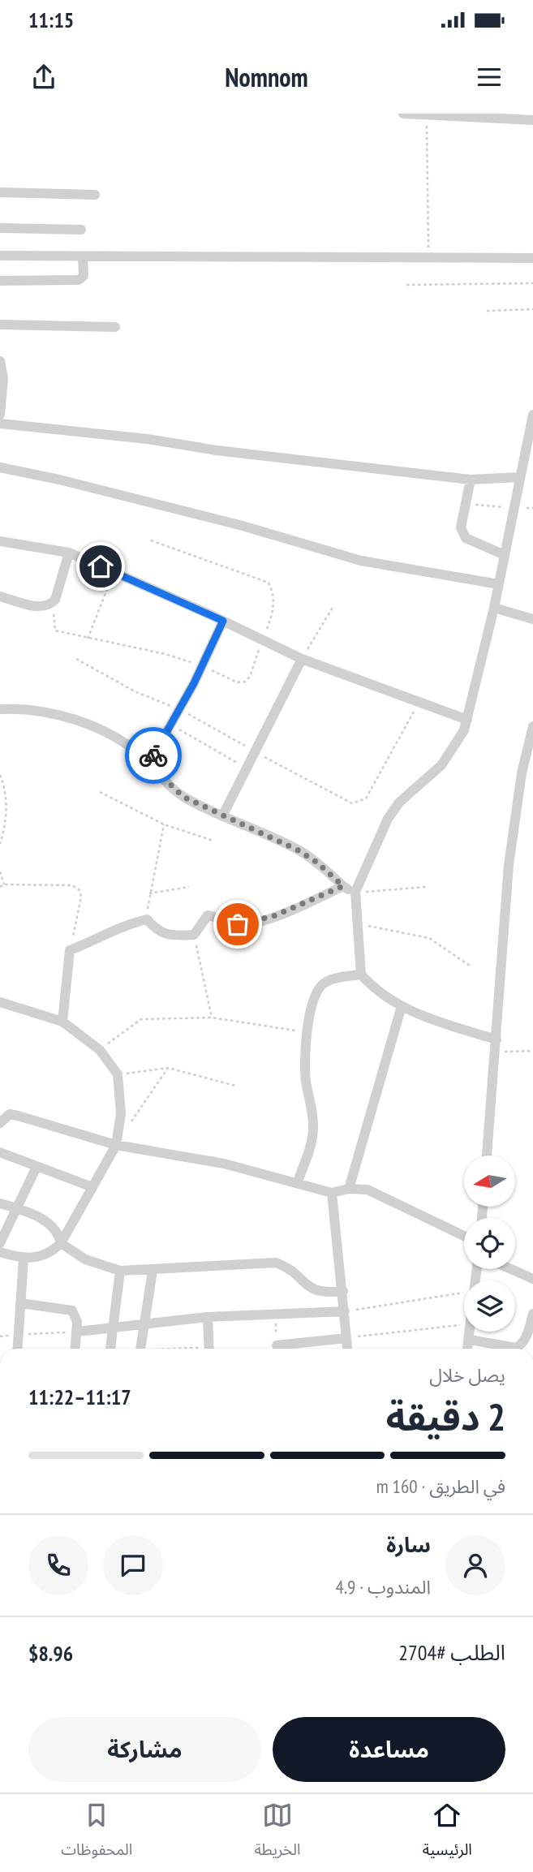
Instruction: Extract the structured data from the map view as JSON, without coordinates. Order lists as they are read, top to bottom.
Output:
{
  "north": "left",
  "page": {
    "status": "11:15",
    "header": "Nomnom",
    "heading": ["2 دقيقة", "يصل خلال", "11:17–11:22"],
    "panel": [
      "سارة",
      "المندوب · 4.9",
      "الطلب #2704",
      "$8.96"
    ],
    "bar": "في الطريق · 160 m",
    "buttons": ["مساعدة", "مشاركة"],
    "tabs": ["الرئيسية", "الخريطة", "المحفوظات"]
  }
}
